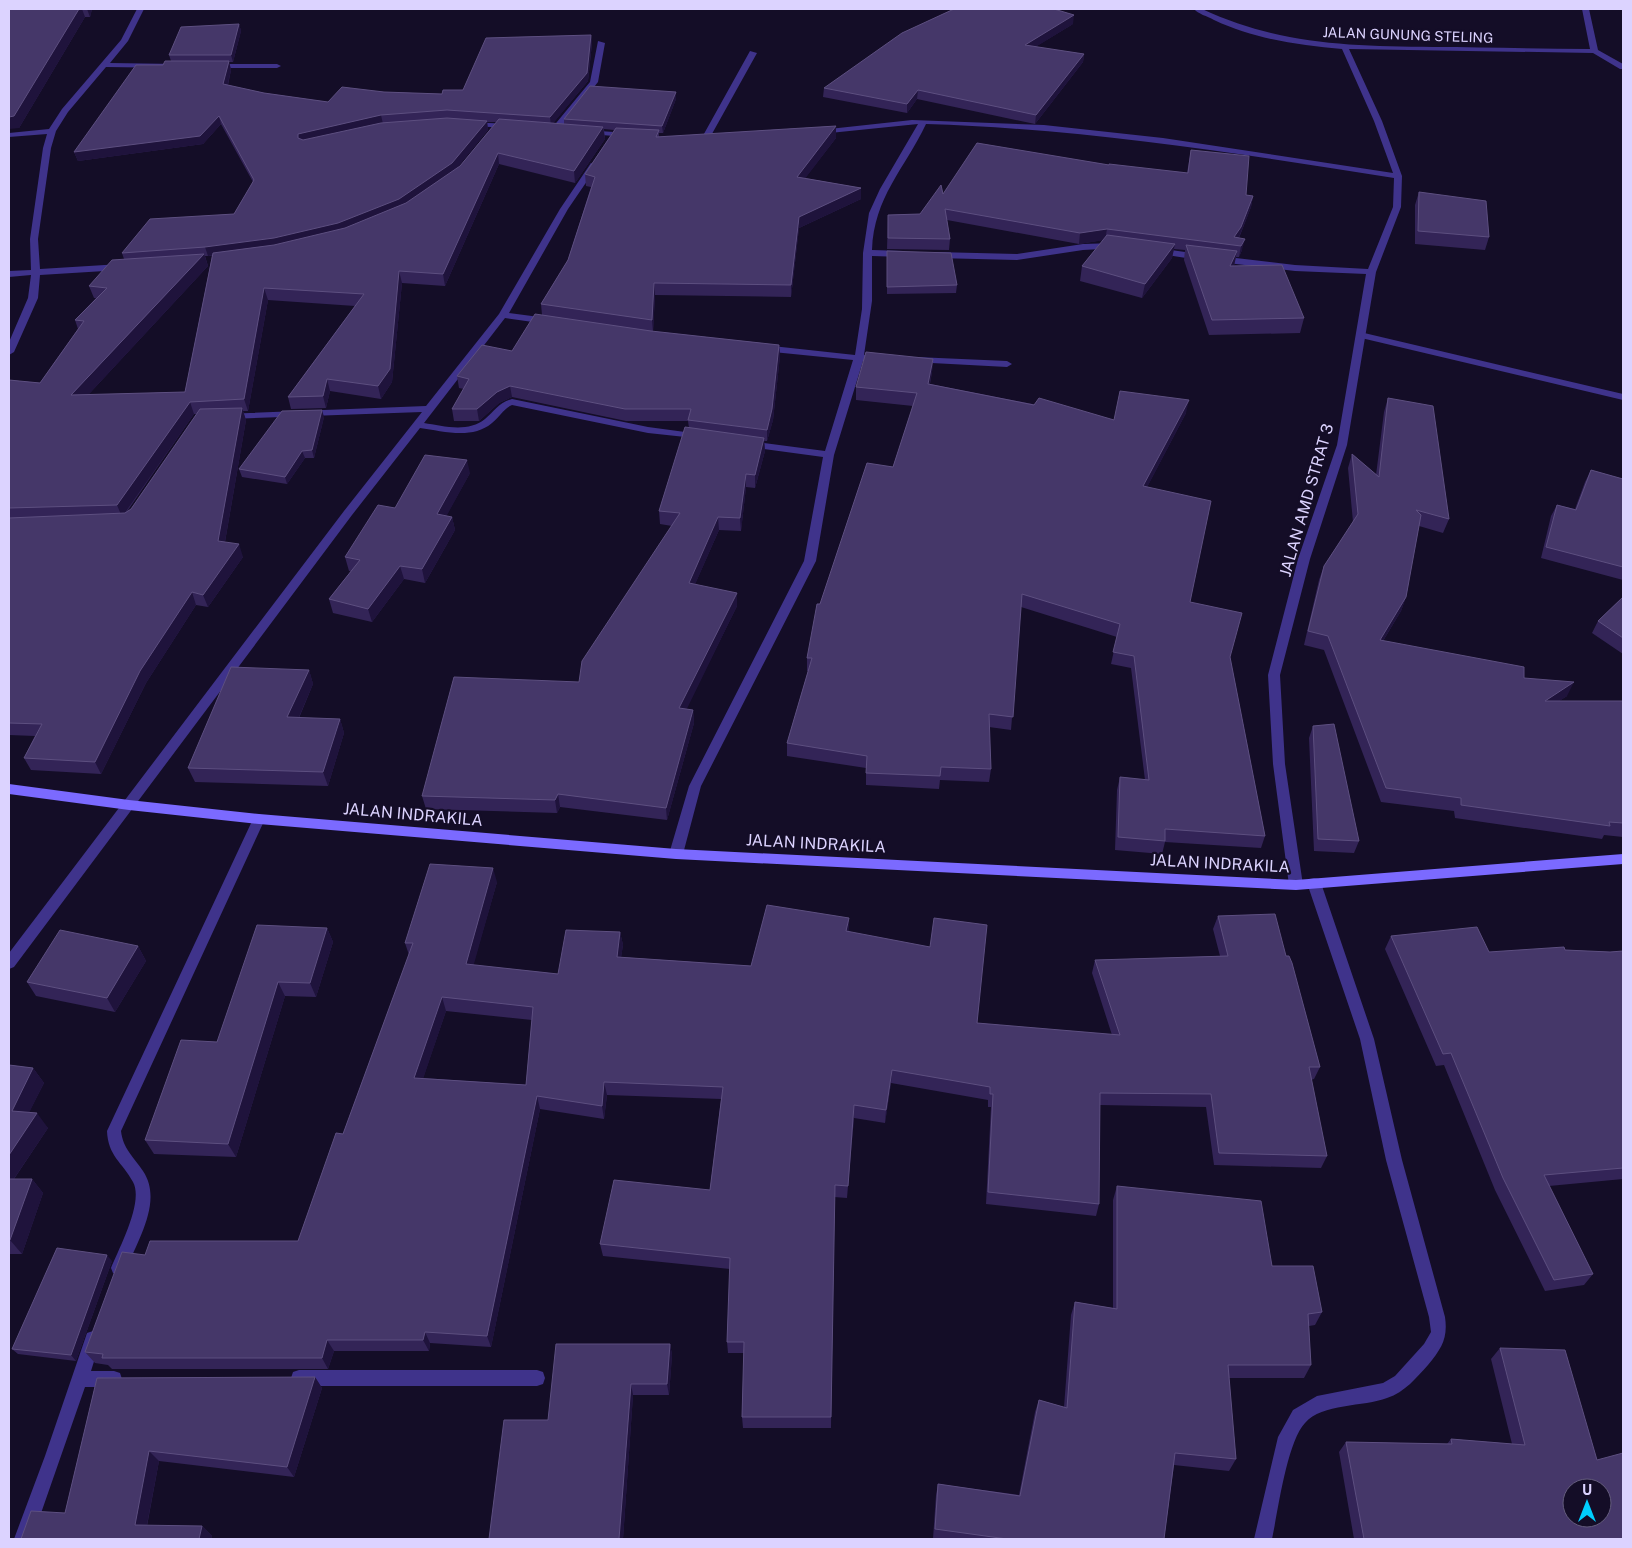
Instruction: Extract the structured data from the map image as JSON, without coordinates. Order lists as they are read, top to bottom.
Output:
{
  "streets": {
    "street": ["JALAN GUNUNG STELING", "JALAN AMD STRAT 3", "JALAN INDRAKILA"]
  },
  "crossings": [
    ["JALAN GUNUNG STELING", "JALAN AMD STRAT 3"],
    ["JALAN AMD STRAT 3", "JALAN INDRAKILA"]
  ],
  "north": "top"
}
